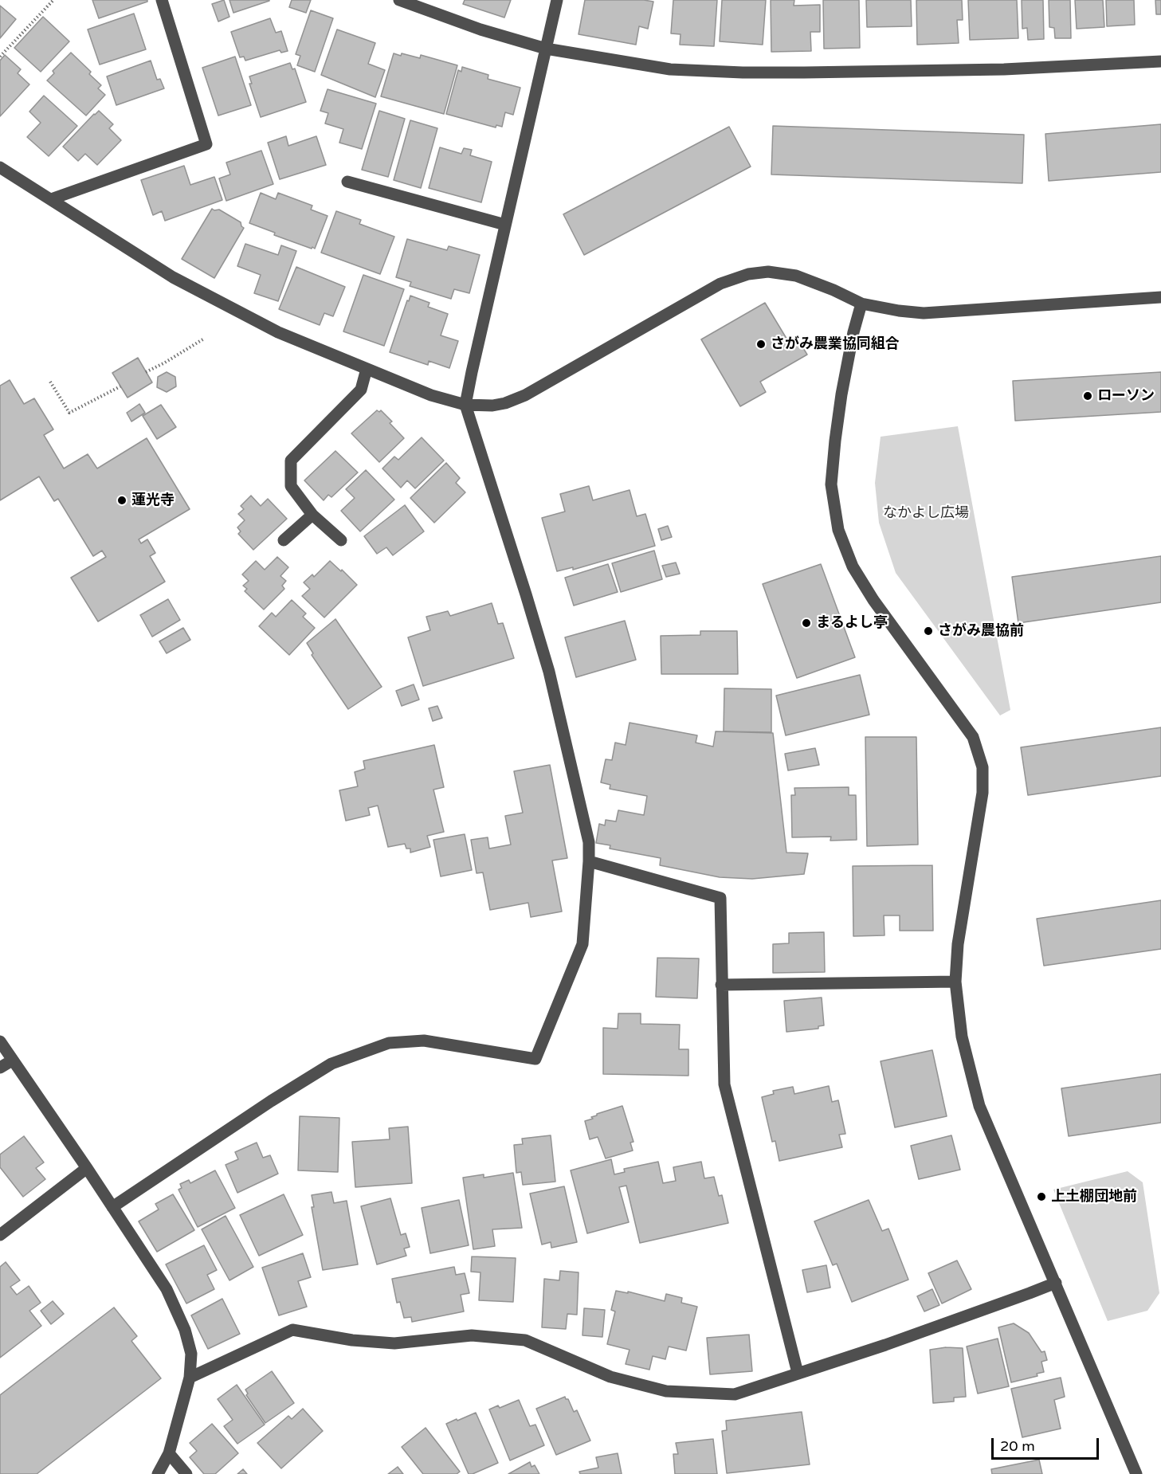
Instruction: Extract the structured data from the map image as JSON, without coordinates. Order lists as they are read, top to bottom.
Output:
{
  "parks": ["なかよし広場"],
  "places": [
    "さがみ農業協同組合",
    "ローソン",
    "蓮光寺",
    "まるよし亭",
    "さがみ農協前",
    "上土棚団地前"
  ],
  "scale_bar": "20 m"
}
